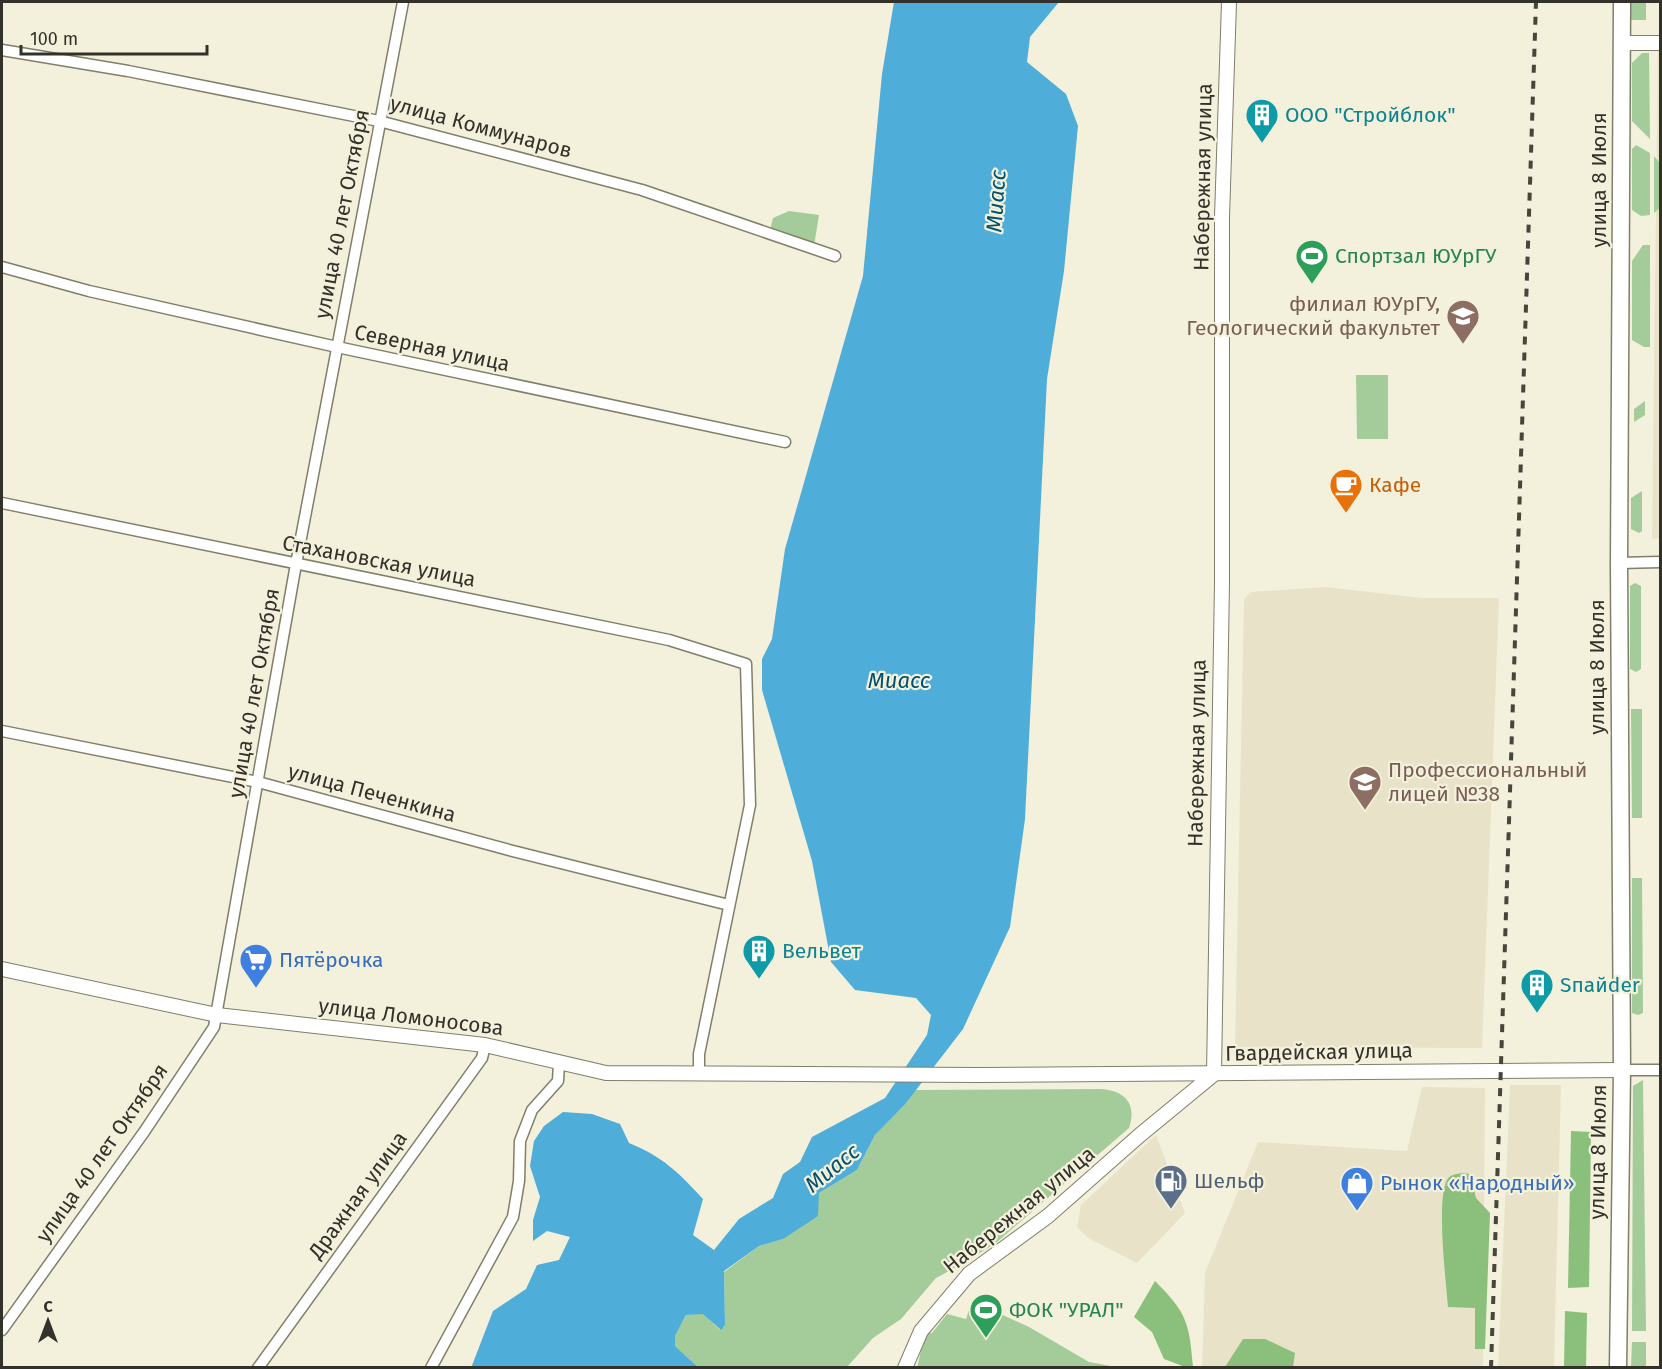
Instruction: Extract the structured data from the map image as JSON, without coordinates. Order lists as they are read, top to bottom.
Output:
{
  "streets": {
    "main road": ["улица 8 Июля"],
    "street": [
      "улица Коммунаров",
      "Набережная улица",
      "улица 40 лет Октября",
      "Северная улица",
      "Стахановская улица",
      "улица Печенкина",
      "улица Ломоносова",
      "Гвардейская улица",
      "Дражная улица"
    ]
  },
  "crossings": [
    ["улица Коммунаров", "улица 40 лет Октября"],
    ["Набережная улица", "Гвардейская улица"],
    ["улица 8 Июля", "Гвардейская улица"],
    ["улица 40 лет Октября", "Северная улица"],
    ["улица 40 лет Октября", "Стахановская улица"],
    ["улица 40 лет Октября", "улица Печенкина"],
    ["улица 40 лет Октября", "улица Ломоносова"],
    ["Стахановская улица", "улица Печенкина"],
    ["улица Ломоносова", "Гвардейская улица"],
    ["улица Ломоносова", "Дражная улица"]
  ],
  "water": ["Миасс"],
  "places": {
    "building": ["ООО \"Стройблок\"", "Вельвет", "Sпайder"],
    "sports": ["Спортзал ЮУрГУ", "ФОК \"УРАЛ\""],
    "school or university": ["филиал ЮУрГУ, Геологический факультет", "Профессиональный лицей №38"],
    "cafe": ["Кафе"],
    "supermarket": ["Пятёрочка"],
    "fuel station": ["Шельф"],
    "shop": ["Рынок «Народный»"]
  },
  "scale_bar": "100 m",
  "north": "top"
}
